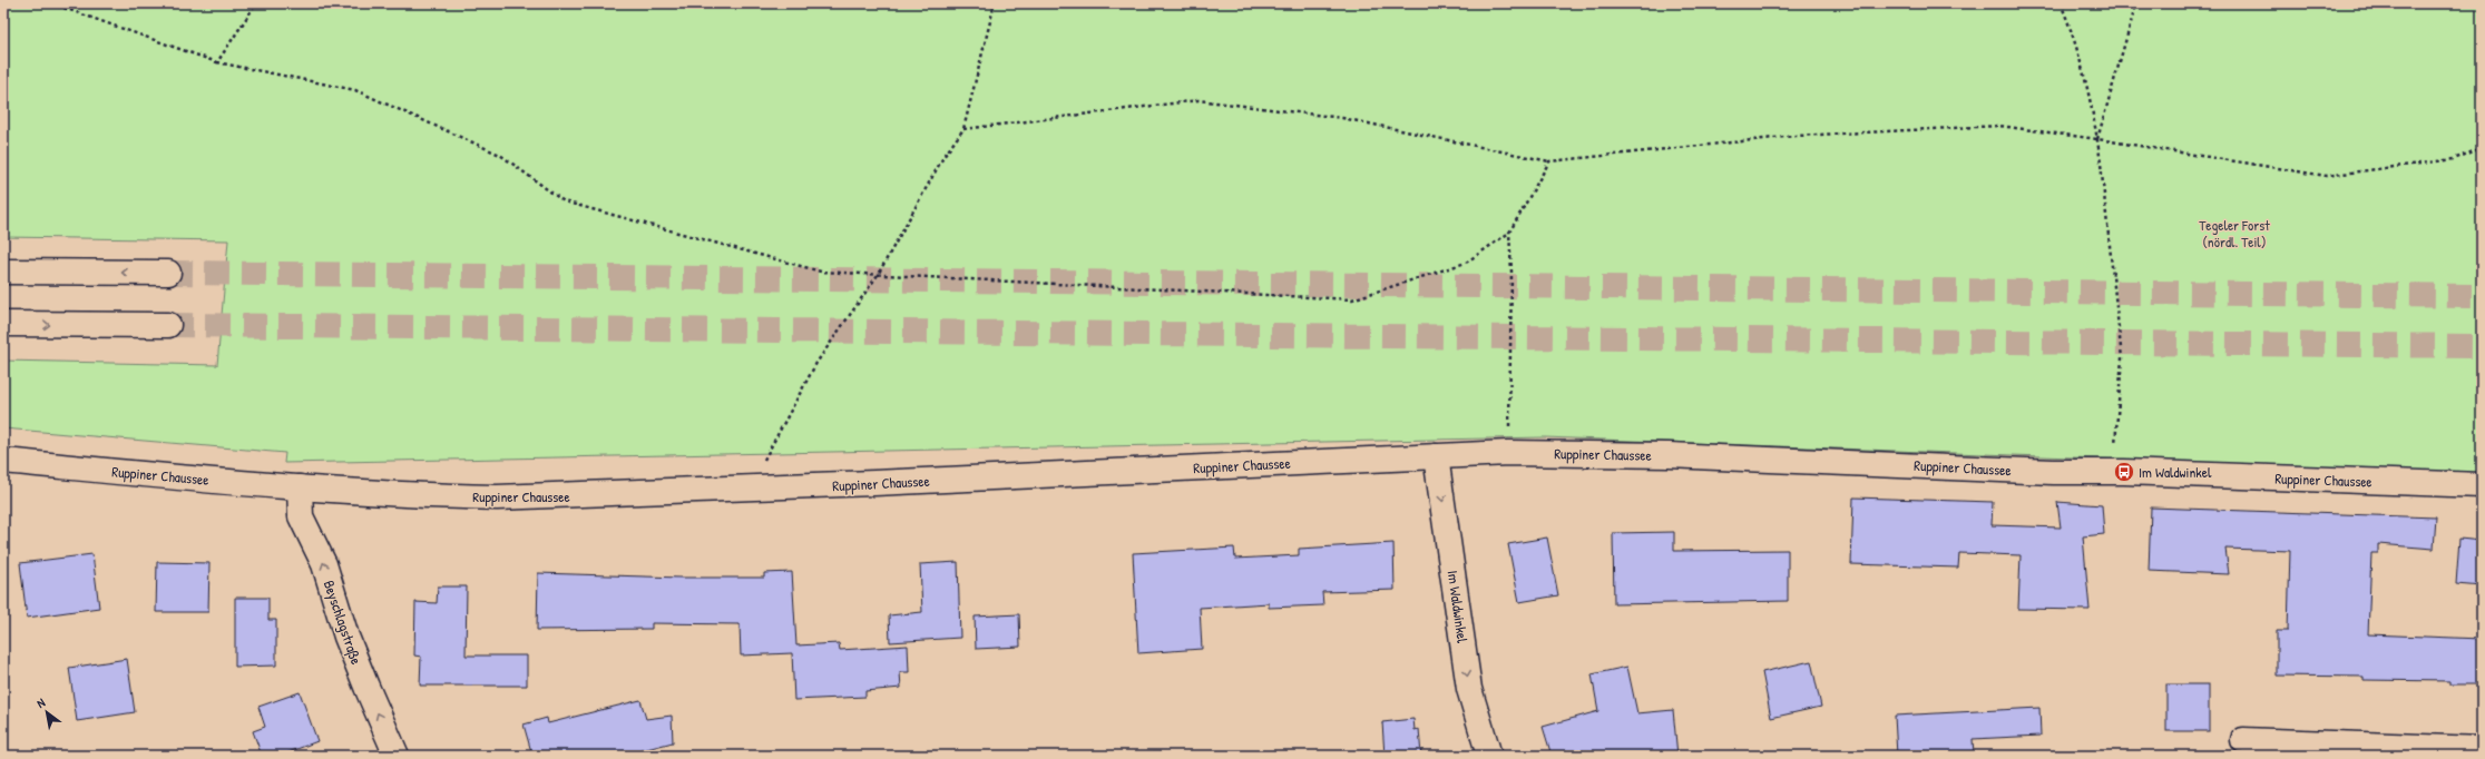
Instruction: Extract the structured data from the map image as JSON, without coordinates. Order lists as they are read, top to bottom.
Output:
{
  "streets": {
    "main road": ["Ruppiner Chaussee", "Im Waldwinkel", "Beyschlagstraße"]
  },
  "crossings": [
    ["Ruppiner Chaussee", "Im Waldwinkel"],
    ["Ruppiner Chaussee", "Beyschlagstraße"]
  ],
  "one_way": ["Im Waldwinkel", "Beyschlagstraße"],
  "parks": ["Tegeler Forst (nördl. Teil)"],
  "places": {
    "bus stop": ["Im Waldwinkel"]
  },
  "north": "top left"
}
